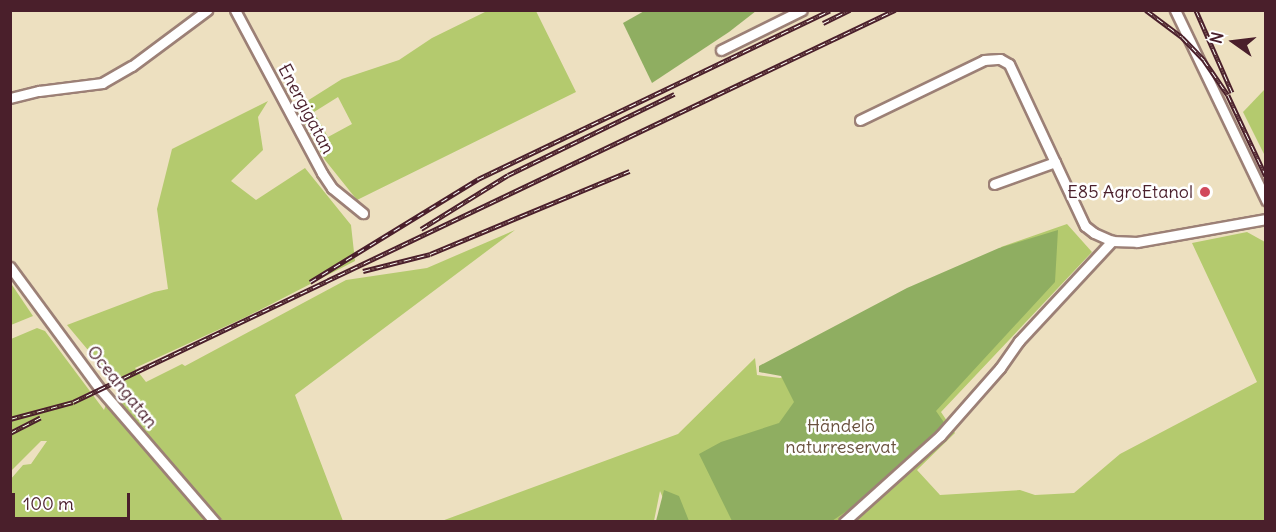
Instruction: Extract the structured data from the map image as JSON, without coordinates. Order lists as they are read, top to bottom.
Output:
{
  "streets": {
    "street": ["Energigatan", "Oceangatan"]
  },
  "parks": ["Händelö naturreservat"],
  "places": ["E85 AgroEtanol"],
  "scale_bar": "100 m",
  "north": "left"
}
